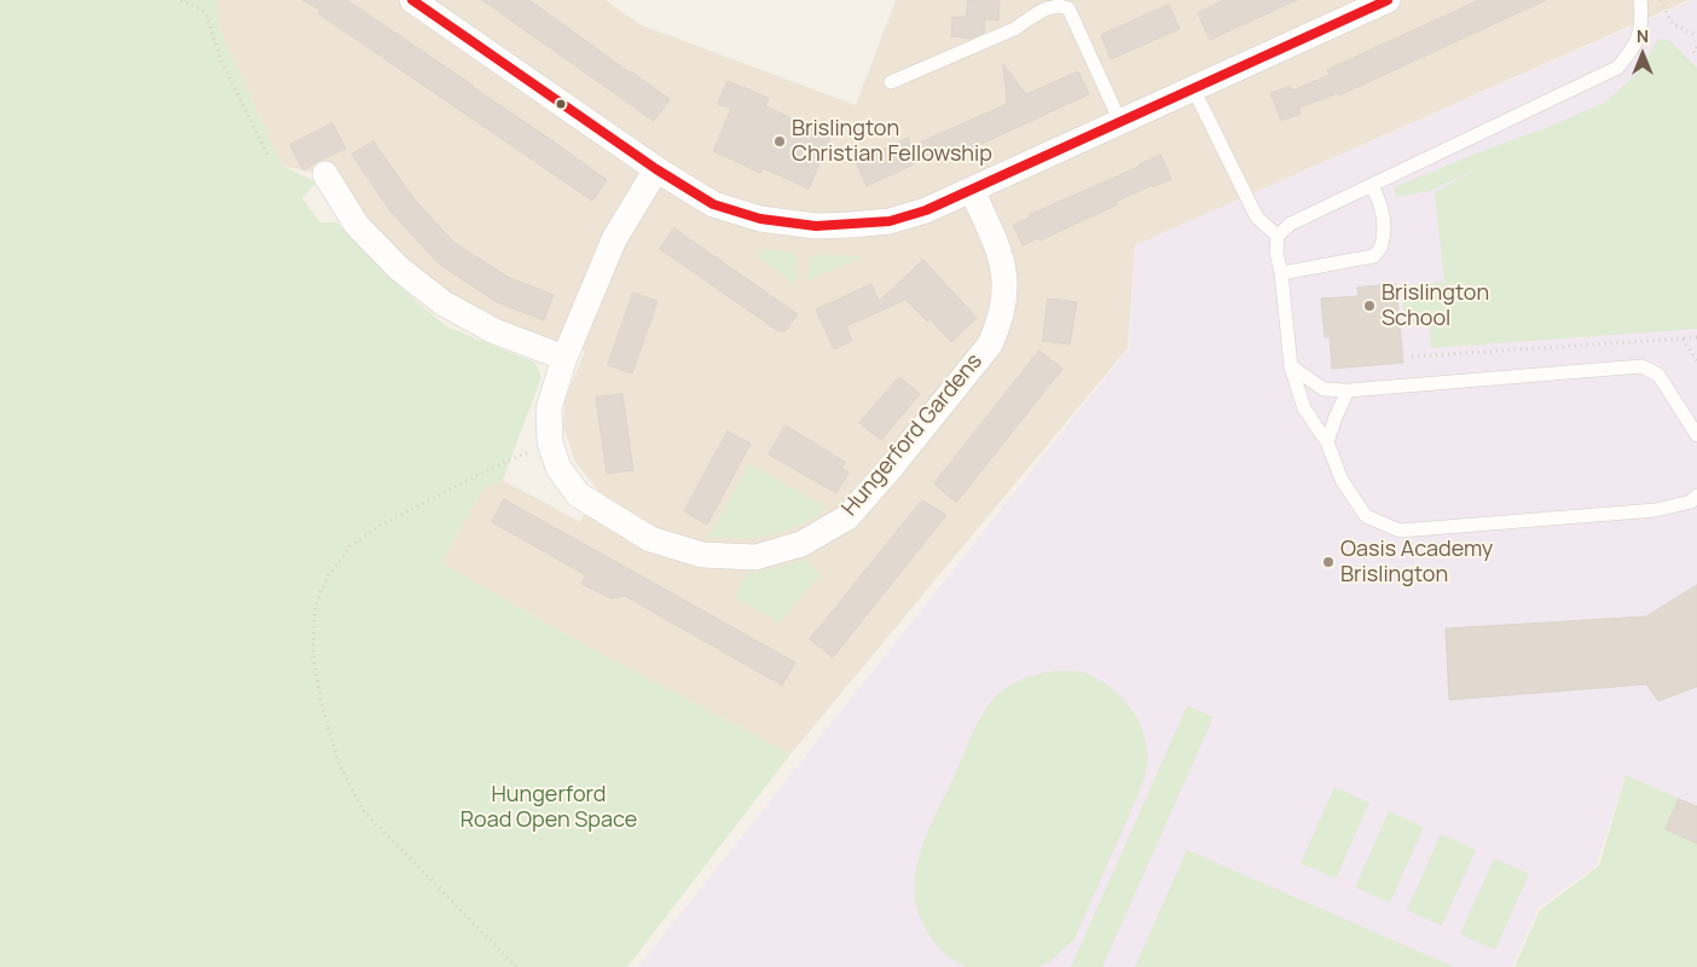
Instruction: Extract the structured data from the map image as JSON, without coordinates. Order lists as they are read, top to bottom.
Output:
{
  "streets": {
    "street": ["Hungerford Gardens"]
  },
  "parks": ["Hungerford Road Open Space"],
  "places": ["Brislington Christian Fellowship", "Brislington School", "Oasis Academy Brislington"],
  "north": "top"
}
